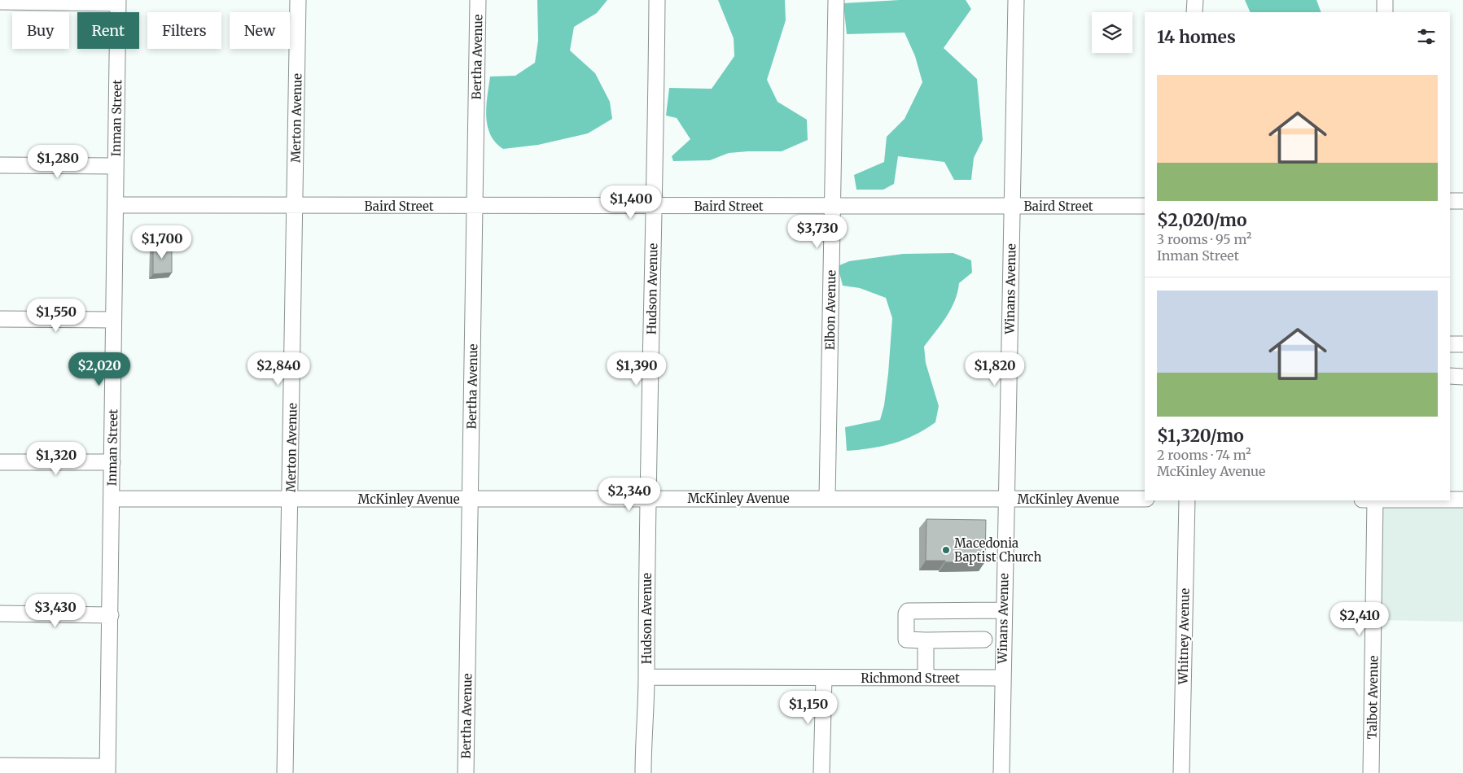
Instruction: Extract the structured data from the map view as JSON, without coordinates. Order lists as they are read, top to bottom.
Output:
{
  "streets": {
    "street": [
      "Bertha Avenue",
      "Inman Street",
      "Merton Avenue",
      "Baird Street",
      "Hudson Avenue",
      "Winans Avenue",
      "Elbon Avenue",
      "McKinley Avenue",
      "Whitney Avenue",
      "Richmond Street",
      "Talbot Avenue"
    ]
  },
  "crossings": [
    ["Bertha Avenue", "Baird Street"],
    ["Bertha Avenue", "McKinley Avenue"],
    ["Inman Street", "Baird Street"],
    ["Inman Street", "McKinley Avenue"],
    ["Merton Avenue", "Baird Street"],
    ["Merton Avenue", "McKinley Avenue"],
    ["Baird Street", "Hudson Avenue"],
    ["Baird Street", "Winans Avenue"],
    ["Baird Street", "Elbon Avenue"],
    ["Hudson Avenue", "McKinley Avenue"],
    ["Hudson Avenue", "Richmond Street"],
    ["Winans Avenue", "McKinley Avenue"],
    ["Winans Avenue", "Richmond Street"],
    ["Elbon Avenue", "McKinley Avenue"]
  ],
  "places": ["Macedonia Baptist Church"],
  "page": {
    "chip": [
      "Buy",
      "Rent",
      "Filters",
      "New"
    ],
    "heading": "14 homes",
    "list": [
      {
        "name": "$2,020/mo",
        "note": "3 rooms · 95 m² · Inman Street"
      },
      {
        "name": "$1,320/mo",
        "note": "2 rooms · 74 m² · McKinley Avenue"
      }
    ],
    "price": [
      "$1,280",
      "$1,400",
      "$3,730",
      "$1,700",
      "$1,550",
      "$2,020",
      "$2,840",
      "$1,390",
      "$1,820",
      "$1,320",
      "$2,340",
      "$3,430",
      "$2,410",
      "$1,150"
    ]
  }
}
